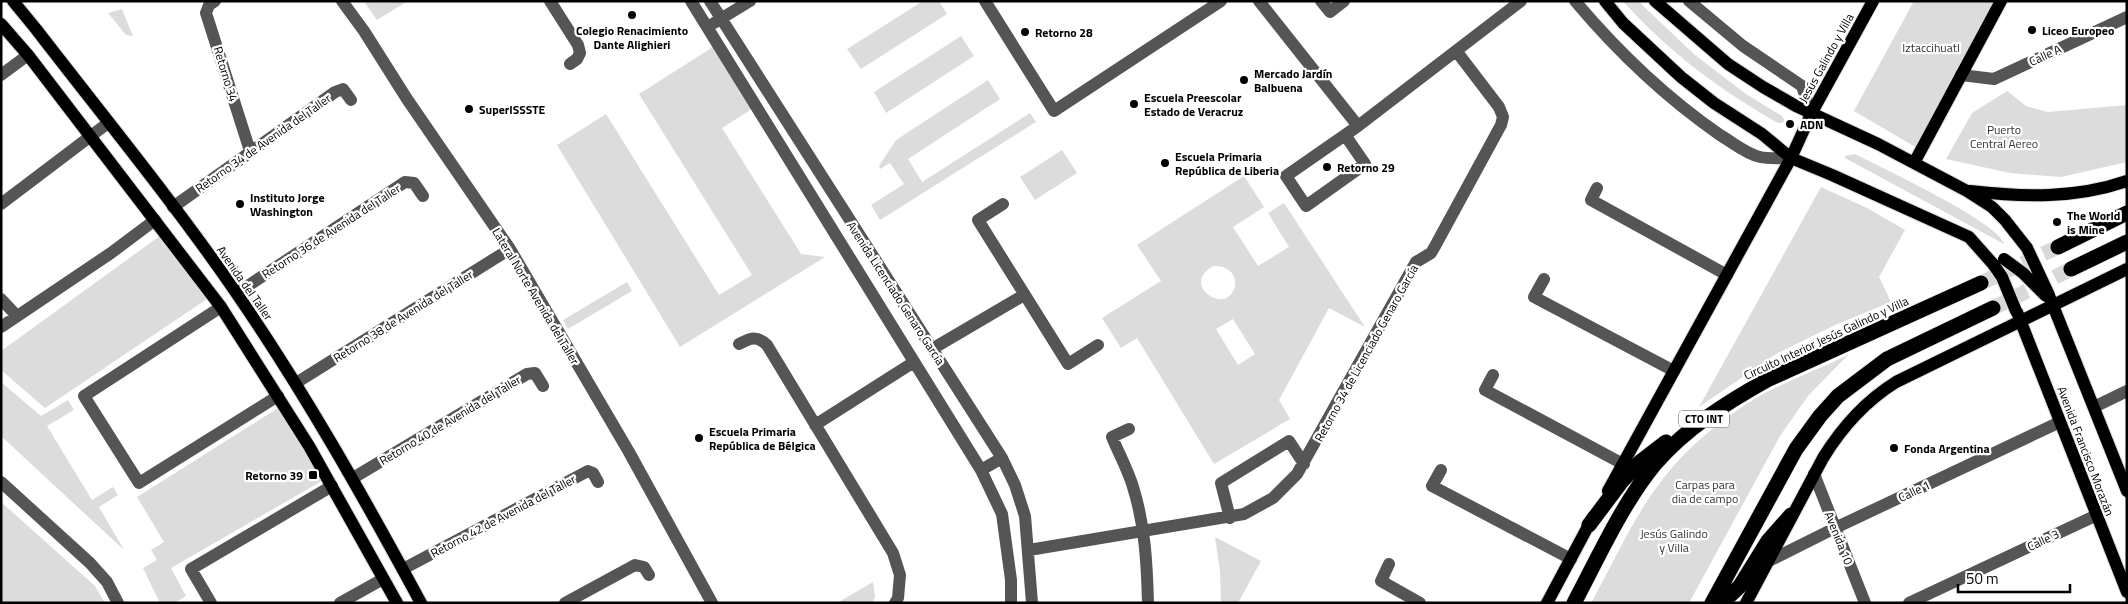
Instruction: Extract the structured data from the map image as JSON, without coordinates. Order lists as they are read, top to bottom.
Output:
{
  "streets": {
    "highway": ["Circuito Interior Jesús Galindo y Villa", "CTO INT"],
    "main road": ["Jesús Galindo y Villa", "Avenida del Taller", "Avenida Francisco Morazán"],
    "street": [
      "Calle A",
      "Retorno 34",
      "Retorno 34 de Avenida del Taller",
      "Retorno 36 de Avenida del Taller",
      "Avenida Licenciado Genaro García",
      "Lateral Norte Avenida del Taller",
      "Retorno 38 de Avenida del Taller",
      "Retorno 34 de Licenciado Genaro García",
      "Retorno 40 de Avenida del Taller",
      "Calle 1",
      "Retorno 42 de Avenida del Taller",
      "Avenida 10",
      "Calle 3"
    ]
  },
  "crossings": [
    ["Jesús Galindo y Villa", "Avenida Francisco Morazán"],
    ["Retorno 34", "Retorno 34 de Avenida del Taller"],
    ["Retorno 34 de Avenida del Taller", "Avenida del Taller"],
    ["Retorno 36 de Avenida del Taller", "Avenida del Taller"],
    ["Avenida del Taller", "Retorno 38 de Avenida del Taller"],
    ["Avenida del Taller", "Retorno 40 de Avenida del Taller"],
    ["Avenida del Taller", "Retorno 42 de Avenida del Taller"],
    ["Avenida Licenciado Genaro García", "Retorno 34 de Licenciado Genaro García"],
    ["Lateral Norte Avenida del Taller", "Retorno 38 de Avenida del Taller"],
    ["Avenida Francisco Morazán", "Calle 1"],
    ["Avenida Francisco Morazán", "Calle 3"],
    ["Calle 1", "Avenida 10"]
  ],
  "parks": [
    "Iztaccihuatl",
    "Puerto Central Aereo",
    "Carpas para dia de campo",
    "Jesús Galindo y Villa"
  ],
  "places": {
    "other": [
      "Colegio Renacimiento Dante Alighieri",
      "Liceo Europeo",
      "Retorno 28",
      "Mercado Jardín Balbuena",
      "Escuela Preescolar Estado de Veracruz",
      "SuperISSSTE",
      "ADN",
      "Escuela Primaria República de Liberia",
      "Retorno 29",
      "Instituto Jorge Washington",
      "The World is Mine",
      "Escuela Primaria República de Bélgica",
      "Fonda Argentina"
    ],
    "transit": ["Retorno 39"]
  },
  "scale_bar": "50 m"
}
